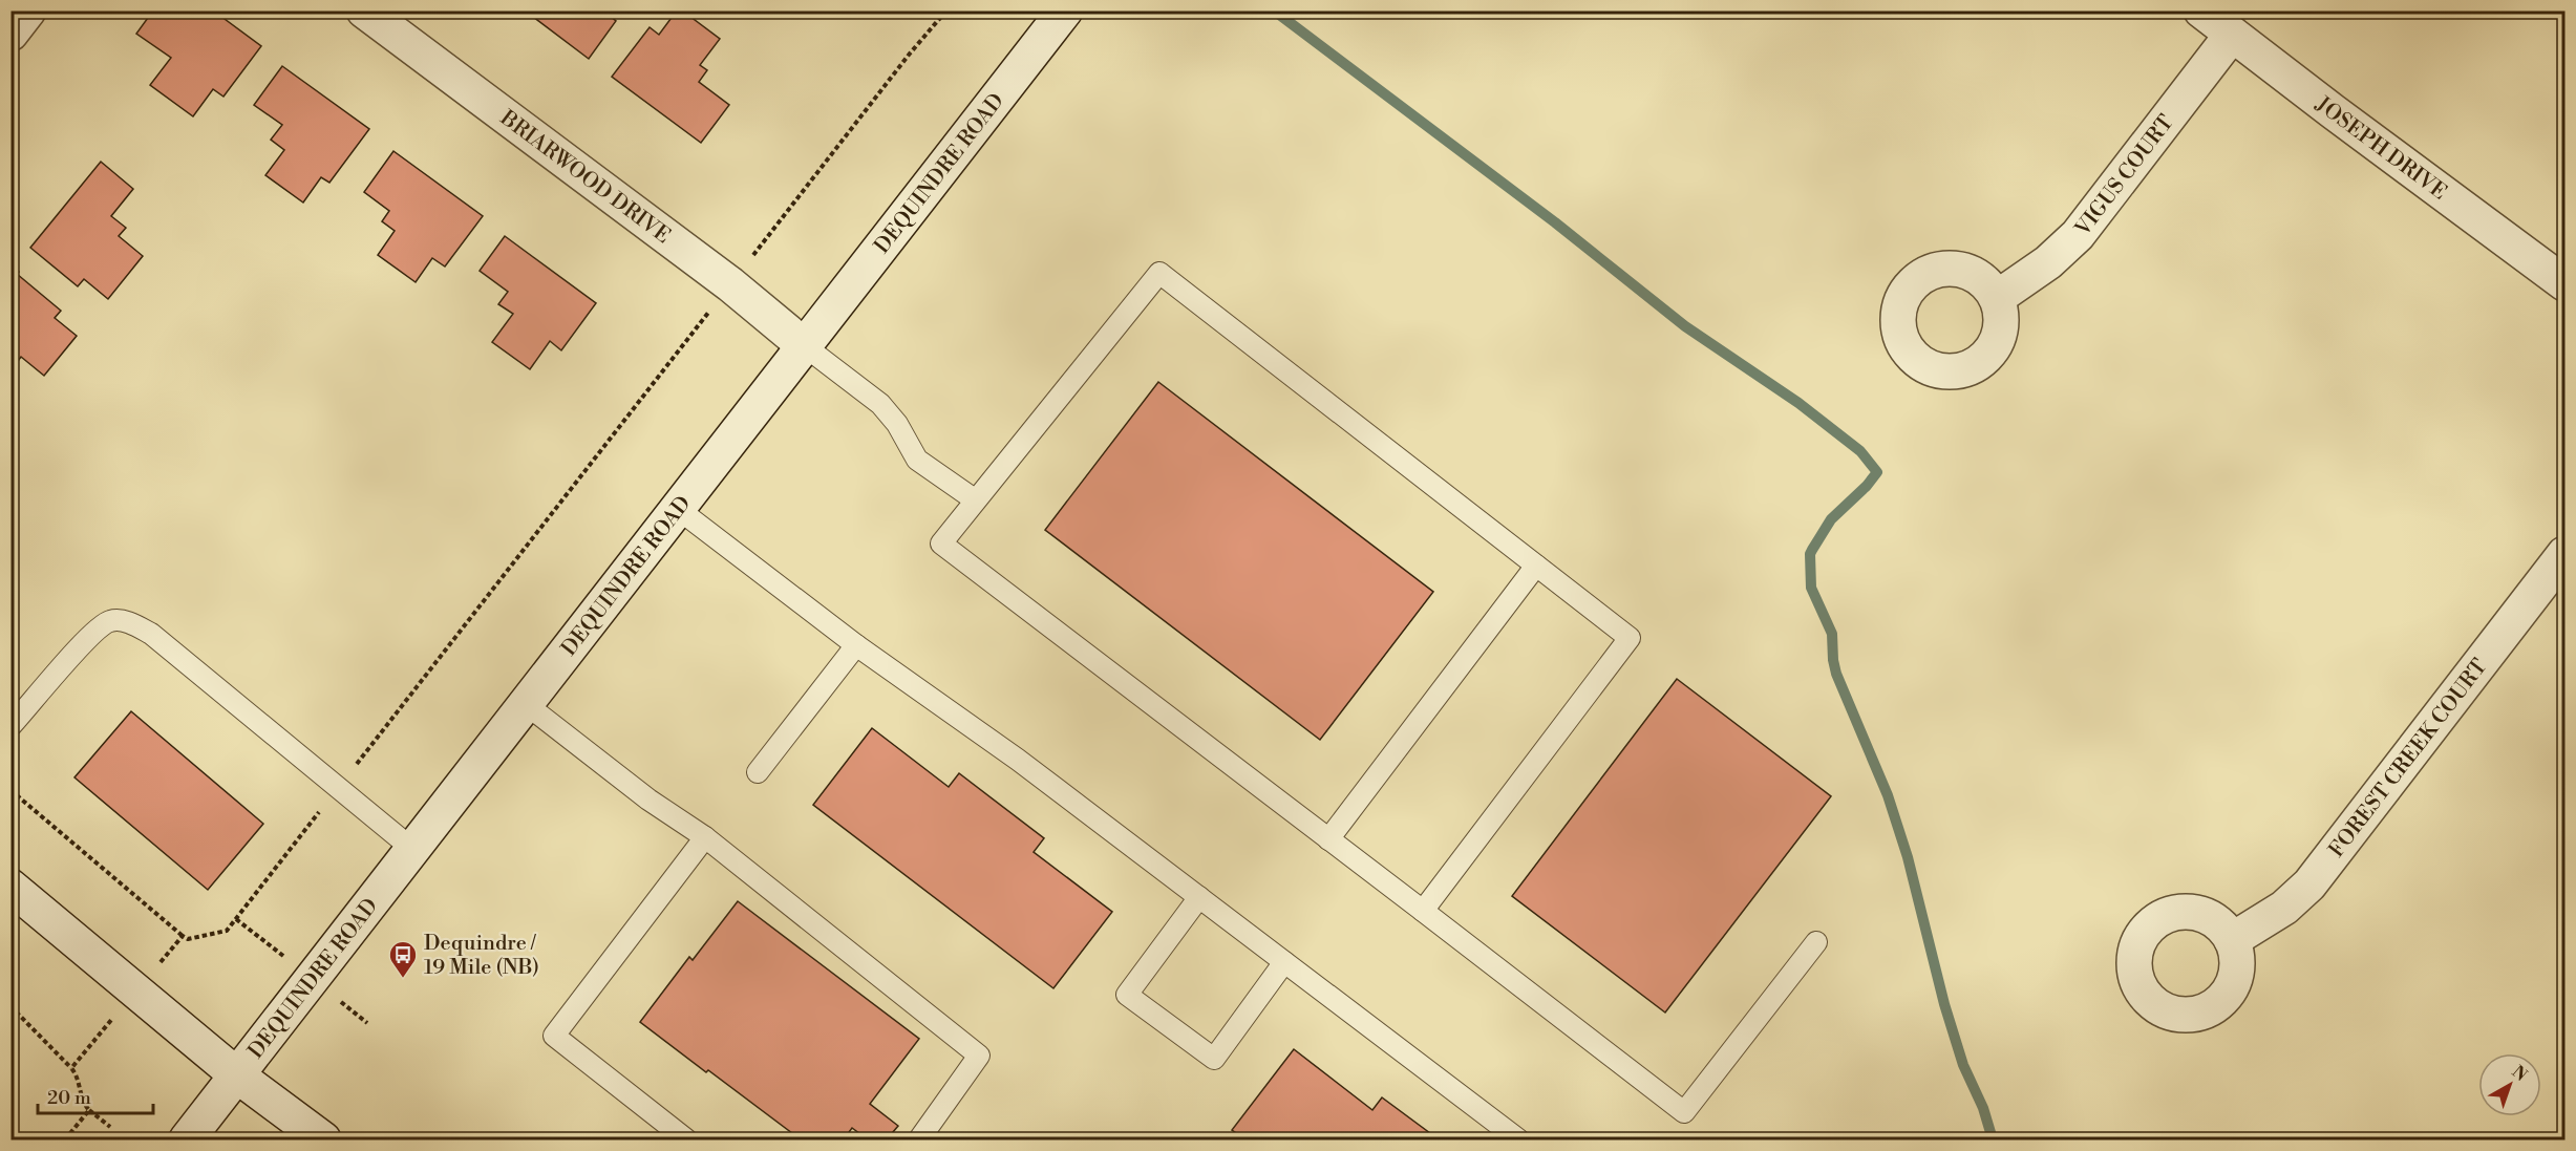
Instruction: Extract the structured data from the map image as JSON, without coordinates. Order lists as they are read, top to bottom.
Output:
{
  "streets": {
    "street": [
      "JOSEPH DRIVE",
      "DEQUINDRE ROAD",
      "VIGUS COURT",
      "BRIARWOOD DRIVE",
      "FOREST CREEK COURT"
    ]
  },
  "crossings": [
    ["JOSEPH DRIVE", "VIGUS COURT"],
    ["DEQUINDRE ROAD", "BRIARWOOD DRIVE"]
  ],
  "places": {
    "bus stop": ["Dequindre / 19 Mile (NB)"]
  },
  "scale_bar": "20 m",
  "north": "top right"
}
